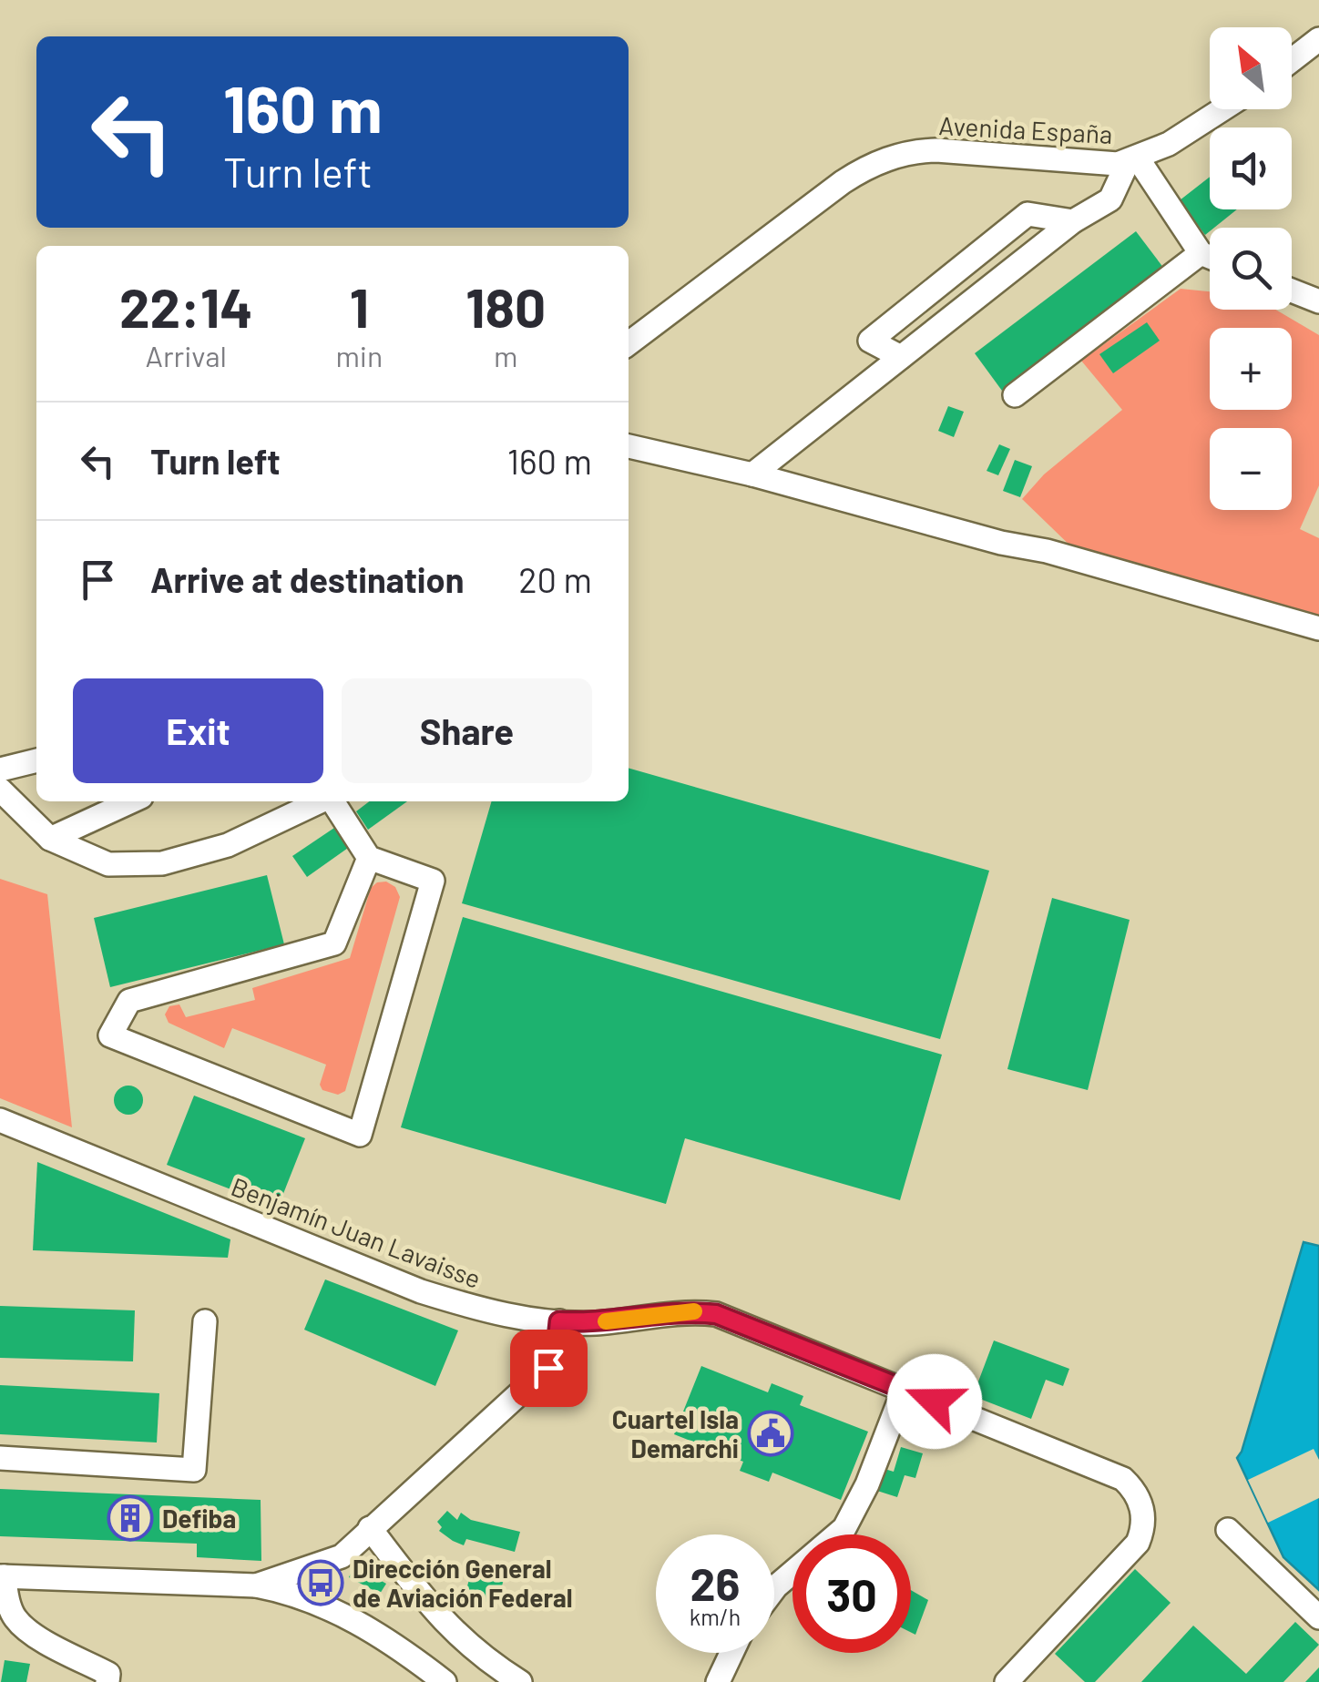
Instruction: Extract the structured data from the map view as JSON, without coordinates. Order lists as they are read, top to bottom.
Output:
{
  "streets": {
    "street": ["Avenida España", "Benjamín Juan Lavaisse"]
  },
  "places": {
    "public building": ["Cuartel Isla Demarchi"],
    "building": ["Defiba"],
    "bus stop": ["Dirección General de Aviación Federal"]
  },
  "north": "top left",
  "page": {
    "map_buttons": ["+", "−"],
    "turn": ["160 m", "Turn left"],
    "eta": [
      "22:14",
      "Arrival",
      "1",
      "min",
      "180",
      "m"
    ],
    "list": [
      {
        "name": "Turn left",
        "value": "160 m"
      },
      {
        "name": "Arrive at destination",
        "value": "20 m"
      }
    ],
    "buttons": ["Exit", "Share"],
    "speed": "26 km/h",
    "limit": "30"
  }
}
